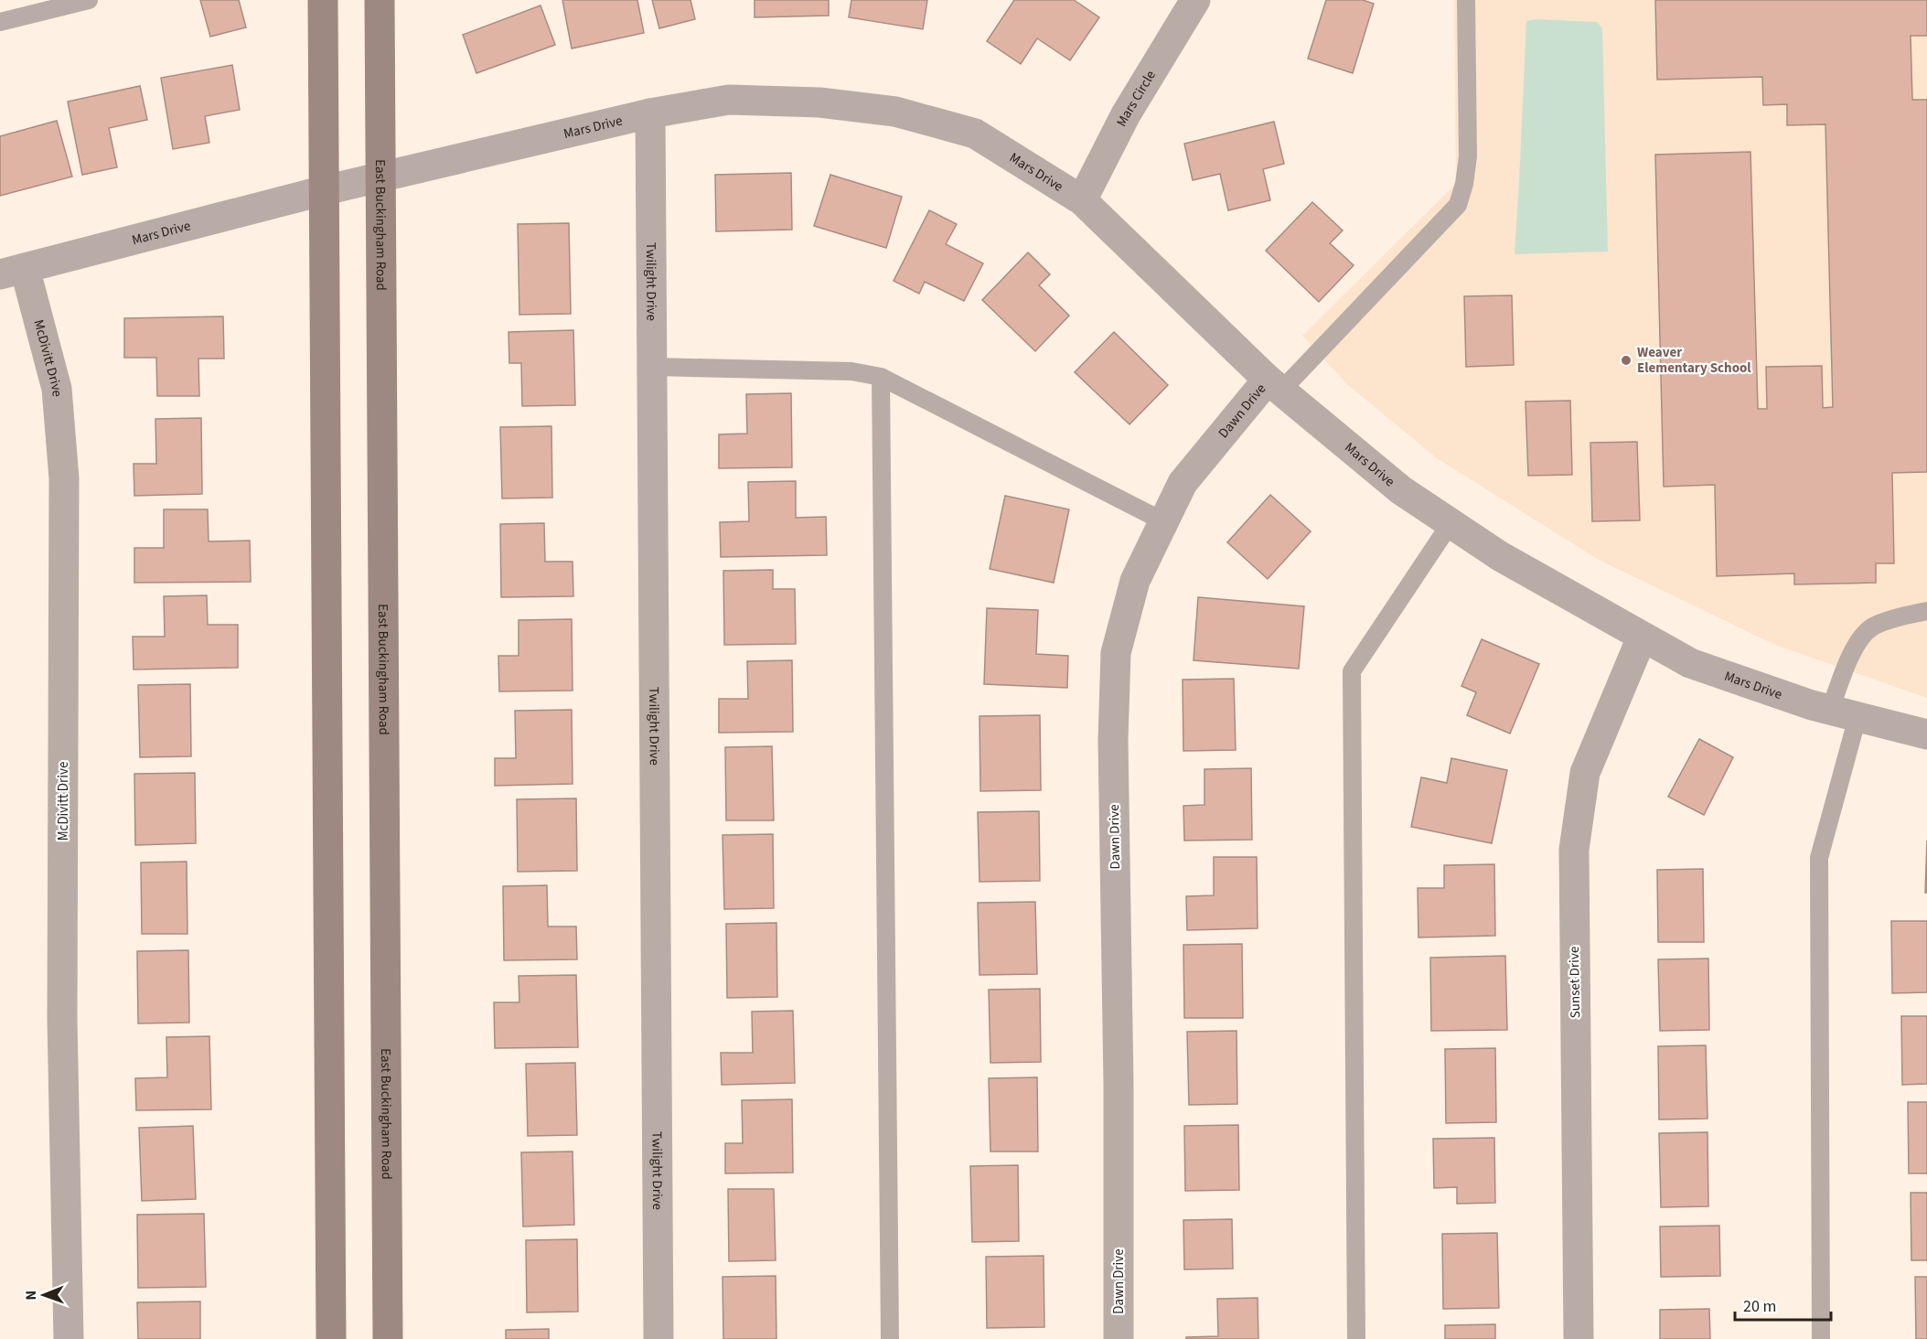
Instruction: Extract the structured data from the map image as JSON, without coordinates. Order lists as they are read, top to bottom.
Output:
{
  "streets": {
    "main road": ["East Buckingham Road"],
    "street": [
      "Mars Circle",
      "Mars Drive",
      "Twilight Drive",
      "McDivitt Drive",
      "Dawn Drive",
      "Sunset Drive"
    ]
  },
  "crossings": [
    ["Mars Circle", "Mars Drive"],
    ["Mars Drive", "East Buckingham Road"],
    ["Mars Drive", "Twilight Drive"],
    ["Mars Drive", "McDivitt Drive"],
    ["Mars Drive", "Dawn Drive"],
    ["Mars Drive", "Sunset Drive"]
  ],
  "places": ["Weaver Elementary School"],
  "scale_bar": "20 m",
  "north": "left"
}
